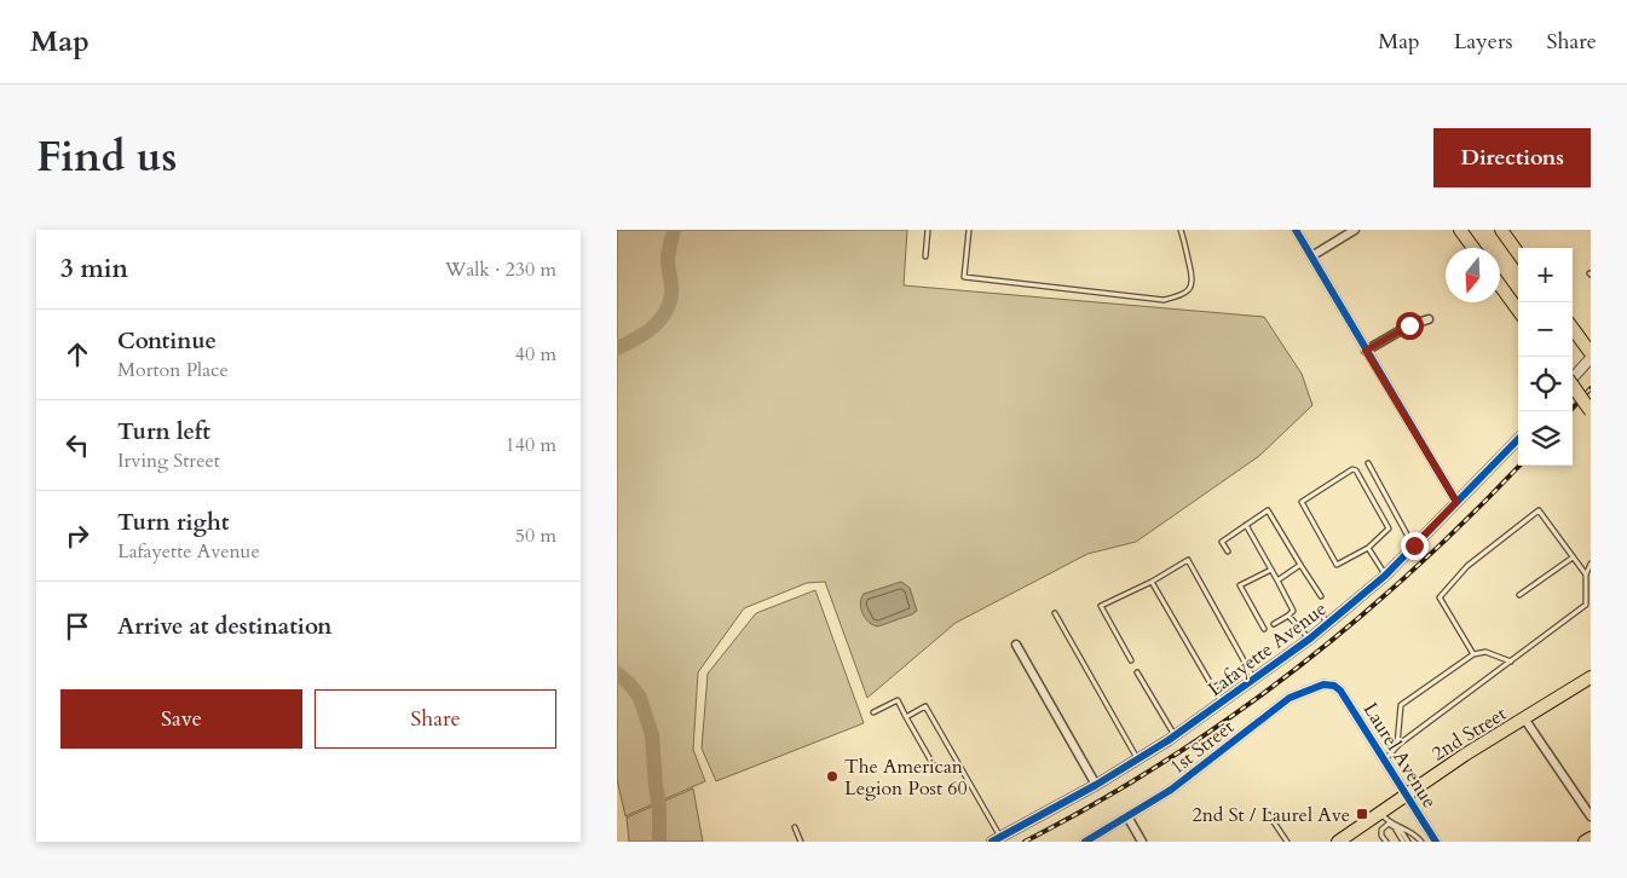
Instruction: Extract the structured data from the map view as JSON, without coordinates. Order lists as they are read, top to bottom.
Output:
{
  "streets": {
    "main road": ["2nd Street"],
    "street": ["Lafayette Avenue", "1st Street", "Laurel Avenue"]
  },
  "crossings": [
    ["2nd Street", "Laurel Avenue"],
    ["1st Street", "Laurel Avenue"]
  ],
  "places": {
    "other": ["The American Legion Post 60"],
    "transit": ["2nd St / Laurel Ave"]
  },
  "north": "bottom",
  "page": {
    "header": "Map",
    "nav": ["Map", "Layers", "Share"],
    "title": "Find us",
    "buttons": [
      "Directions",
      ["Save", "Share"]
    ],
    "heading": ["3 min", "Walk · 230 m"],
    "map_buttons": ["+", "−"],
    "list": [
      ["Continue", "Morton Place", "40 m"],
      ["Turn left", "Irving Street", "140 m"],
      ["Turn right", "Lafayette Avenue", "50 m"],
      "Arrive at destination"
    ]
  }
}
